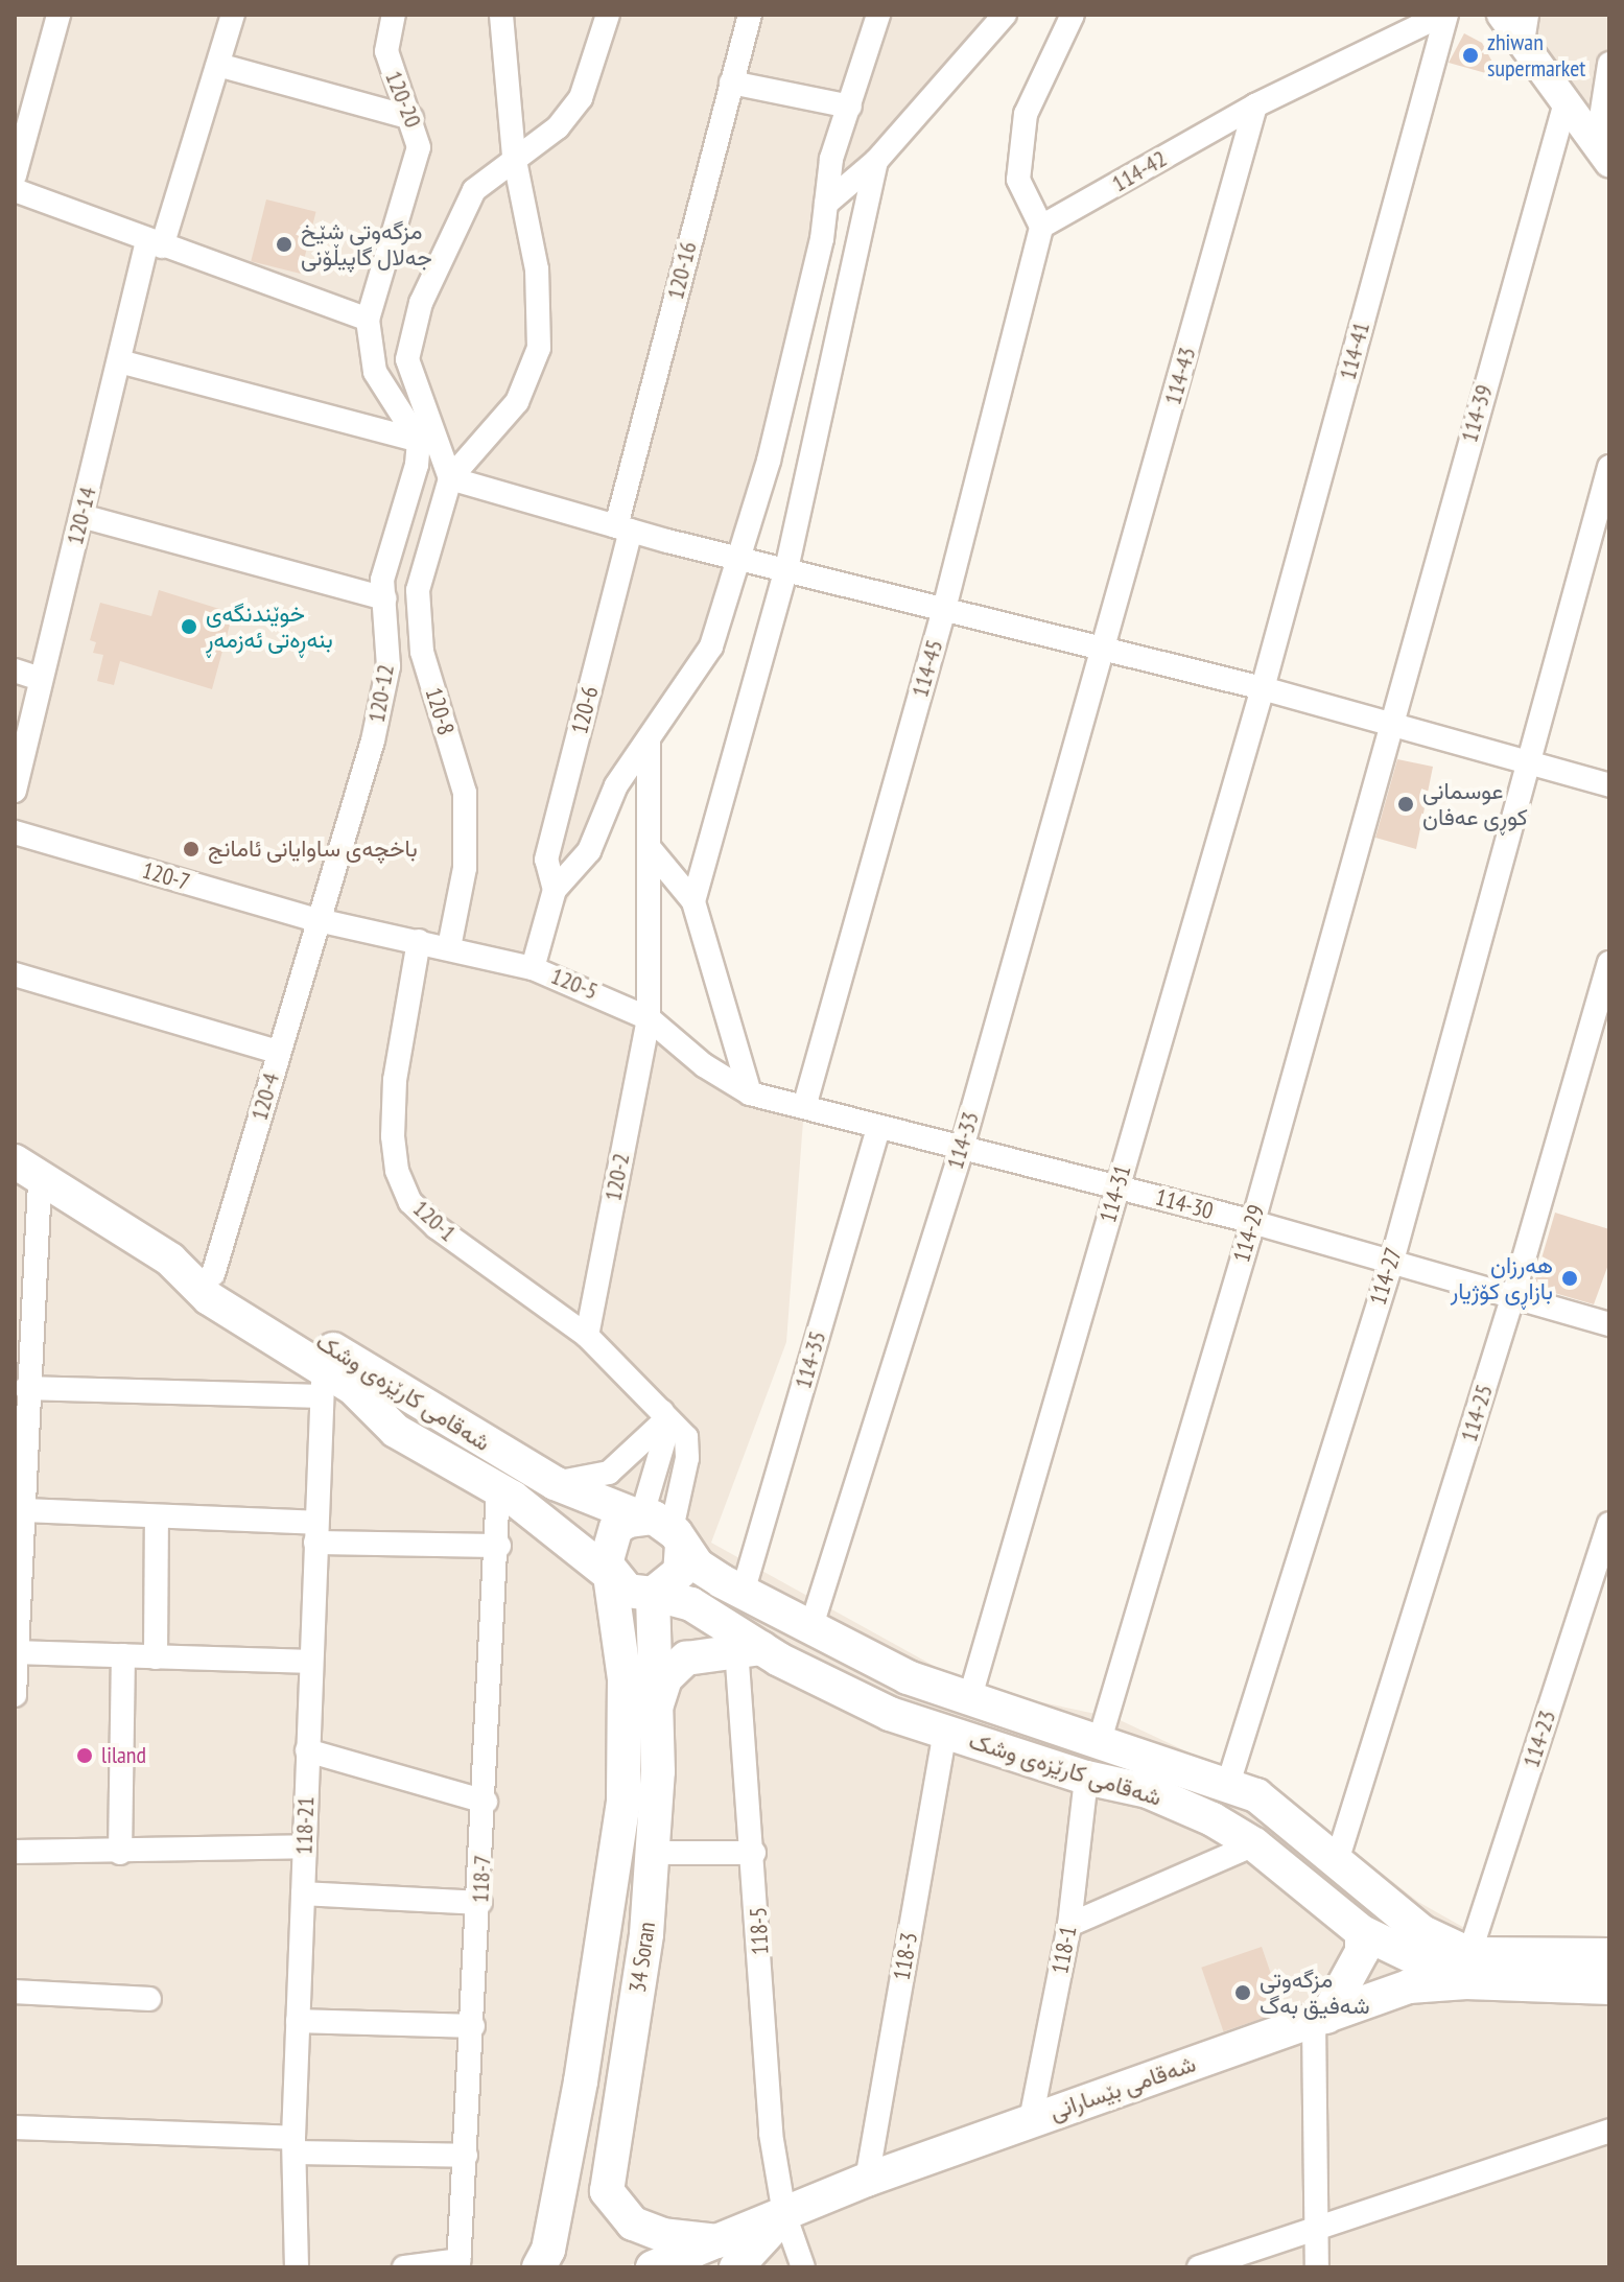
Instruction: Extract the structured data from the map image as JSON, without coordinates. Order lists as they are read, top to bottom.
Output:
{
  "streets": {
    "main road": ["شەقامی کارێزەی وشک", "34 Soran", "شەقامی بێسارانی"],
    "street": [
      "120-20",
      "114-42",
      "120-16",
      "114-41",
      "114-43",
      "114-39",
      "120-14",
      "114-45",
      "120-12",
      "120-6",
      "120-8",
      "120-7",
      "120-5",
      "120-4",
      "114-33",
      "120-2",
      "114-31",
      "114-30",
      "120-1",
      "114-29",
      "114-27",
      "114-35",
      "114-25",
      "114-23",
      "118-21",
      "118-7",
      "118-5",
      "118-1",
      "118-3"
    ]
  },
  "crossings": [
    ["120-20", "120-12"],
    ["114-42", "114-41"],
    ["114-42", "114-43"],
    ["114-42", "114-45"],
    ["120-16", "120-6"],
    ["114-41", "114-31"],
    ["114-43", "114-33"],
    ["114-39", "114-29"],
    ["114-45", "120-5"],
    ["114-45", "114-30"],
    ["120-12", "120-7"],
    ["120-12", "120-5"],
    ["120-12", "120-4"],
    ["120-8", "120-5"],
    ["120-7", "120-5"],
    ["120-7", "120-4"],
    ["120-5", "120-4"],
    ["120-5", "120-2"],
    ["120-5", "114-30"],
    ["120-5", "120-1"],
    ["120-4", "شەقامی کارێزەی وشک"],
    ["114-33", "114-30"],
    ["114-33", "شەقامی کارێزەی وشک"],
    ["120-2", "120-1"],
    ["114-31", "114-30"],
    ["114-31", "شەقامی کارێزەی وشک"],
    ["114-30", "114-29"],
    ["114-30", "114-27"],
    ["114-30", "114-35"],
    ["114-30", "114-25"],
    ["120-1", "شەقامی کارێزەی وشک"],
    ["120-1", "34 Soran"],
    ["114-29", "شەقامی کارێزەی وشک"],
    ["114-27", "شەقامی کارێزەی وشک"],
    ["114-35", "شەقامی کارێزەی وشک"],
    ["شەقامی کارێزەی وشک", "114-25"],
    ["شەقامی کارێزەی وشک", "114-23"],
    ["شەقامی کارێزەی وشک", "118-7"],
    ["شەقامی کارێزەی وشک", "118-5"],
    ["شەقامی کارێزەی وشک", "118-1"],
    ["شەقامی کارێزەی وشک", "118-3"],
    ["شەقامی کارێزەی وشک", "34 Soran"],
    ["شەقامی کارێزەی وشک", "شەقامی بێسارانی"],
    ["114-23", "شەقامی بێسارانی"],
    ["118-5", "شەقامی بێسارانی"],
    ["118-1", "شەقامی بێسارانی"],
    ["118-3", "شەقامی بێسارانی"],
    ["34 Soran", "شەقامی بێسارانی"]
  ],
  "places": [
    "zhiwan supermarket",
    "مزگەوتی شێخ جەلال گاپیڵۆنی",
    "خوێندنگەی بنەڕەتی ئەزمەڕ",
    "عوسمانی کوڕی عەفان",
    "باخچەی ساوایانی ئامانج",
    "ھەرزان بازاڕی کۆژیار",
    "liland",
    "مزگەوتی شەفیق بەگ"
  ]
}
